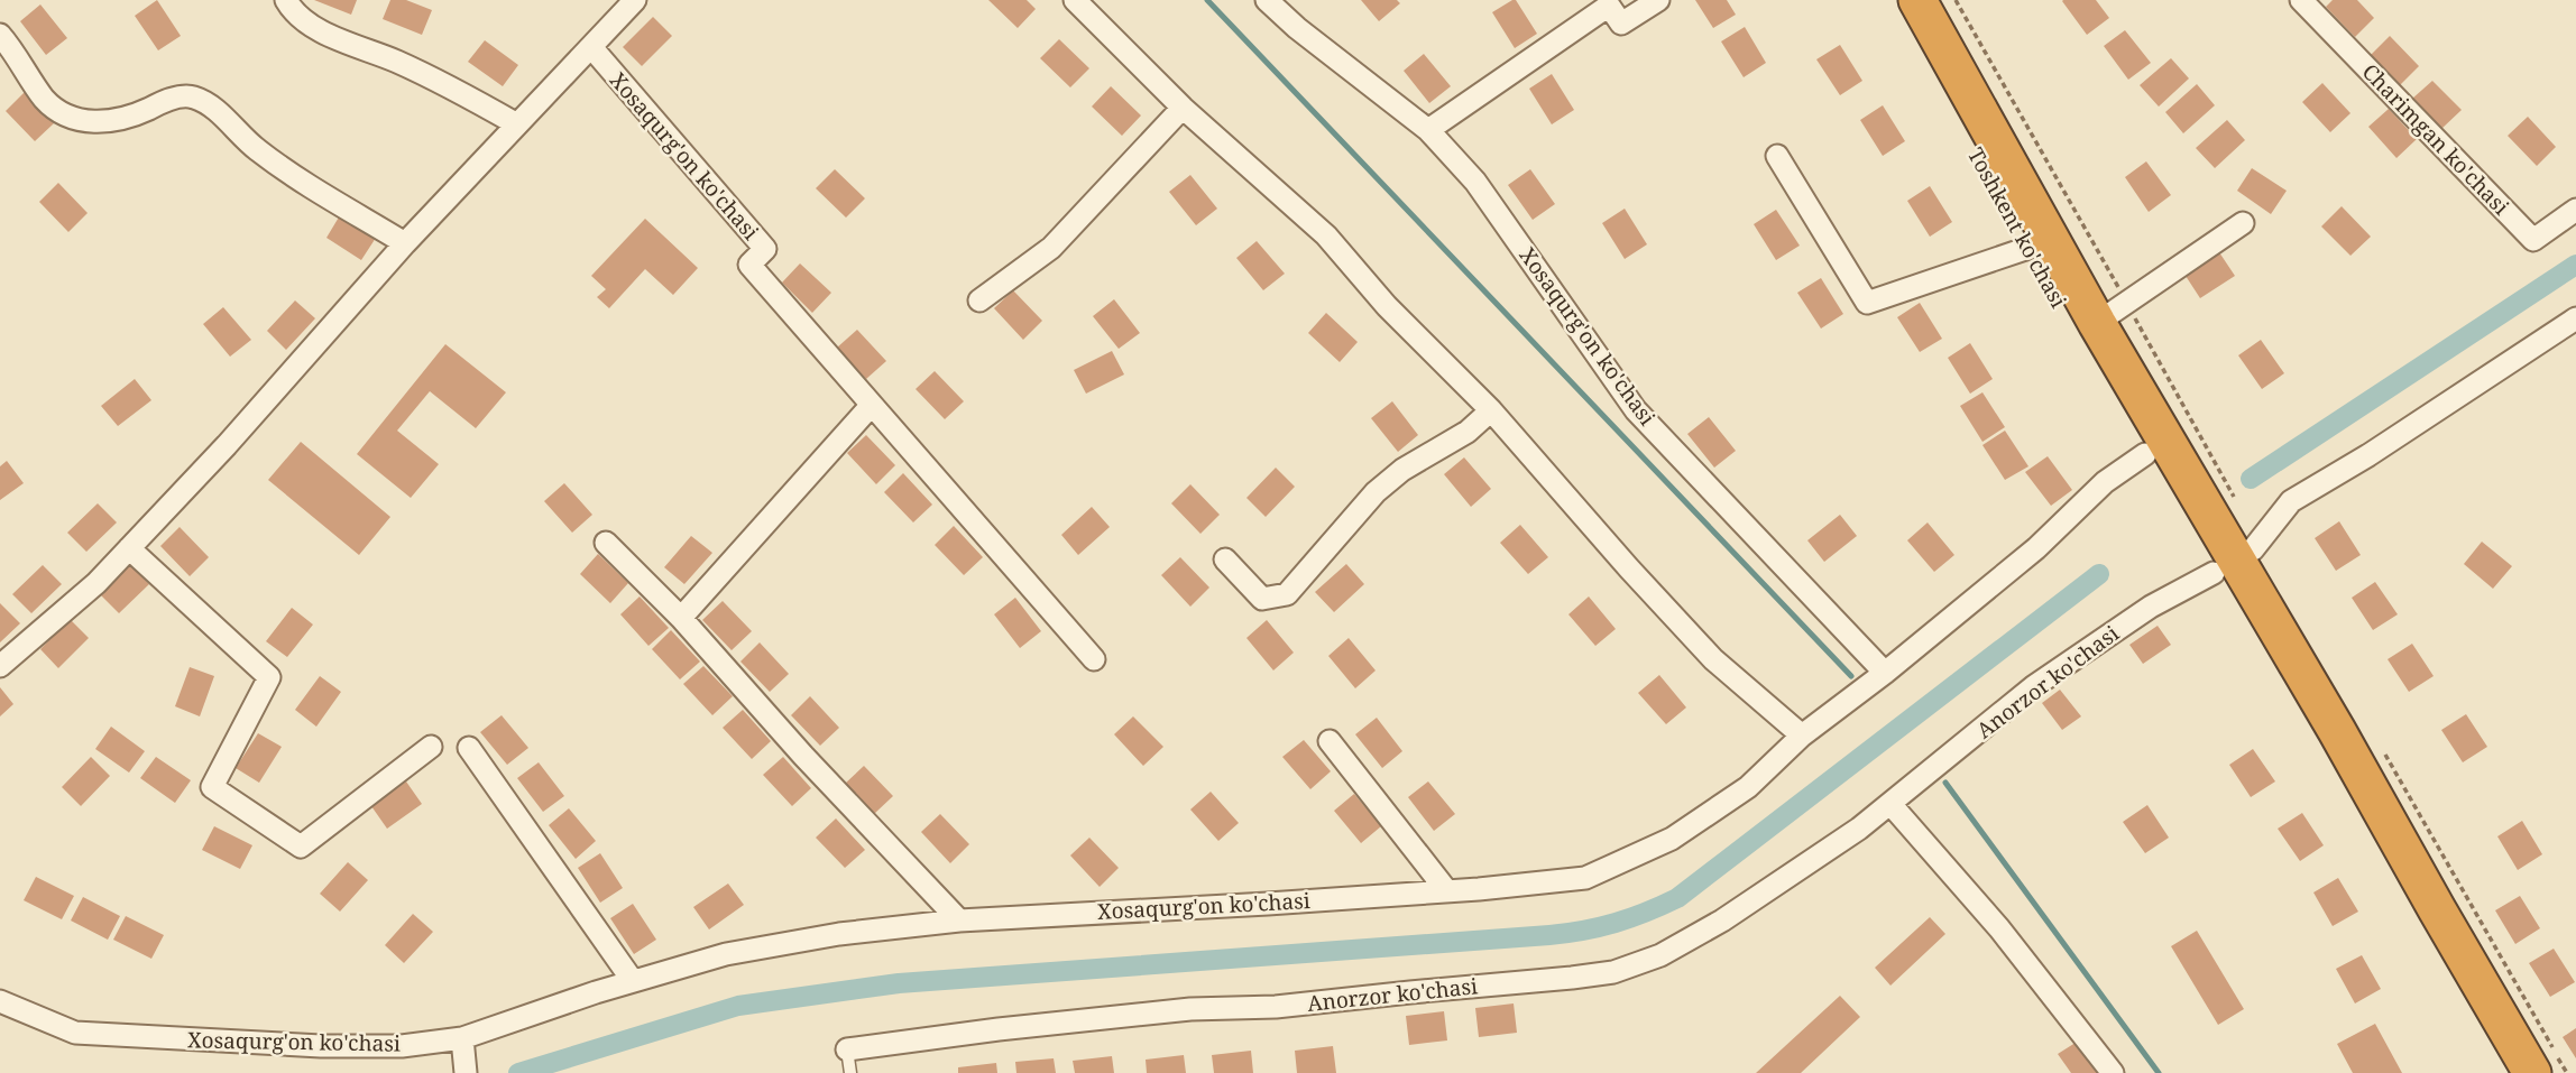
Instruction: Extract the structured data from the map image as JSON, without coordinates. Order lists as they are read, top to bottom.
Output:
{
  "streets": {
    "highway": ["Toshkent ko'chasi"],
    "street": ["Charimgan ko'chasi", "Xosaqurg'on ko'chasi", "Anorzor ko'chasi"]
  },
  "crossings": [
    ["Xosaqurg'on ko'chasi", "Toshkent ko'chasi"]
  ]
}
